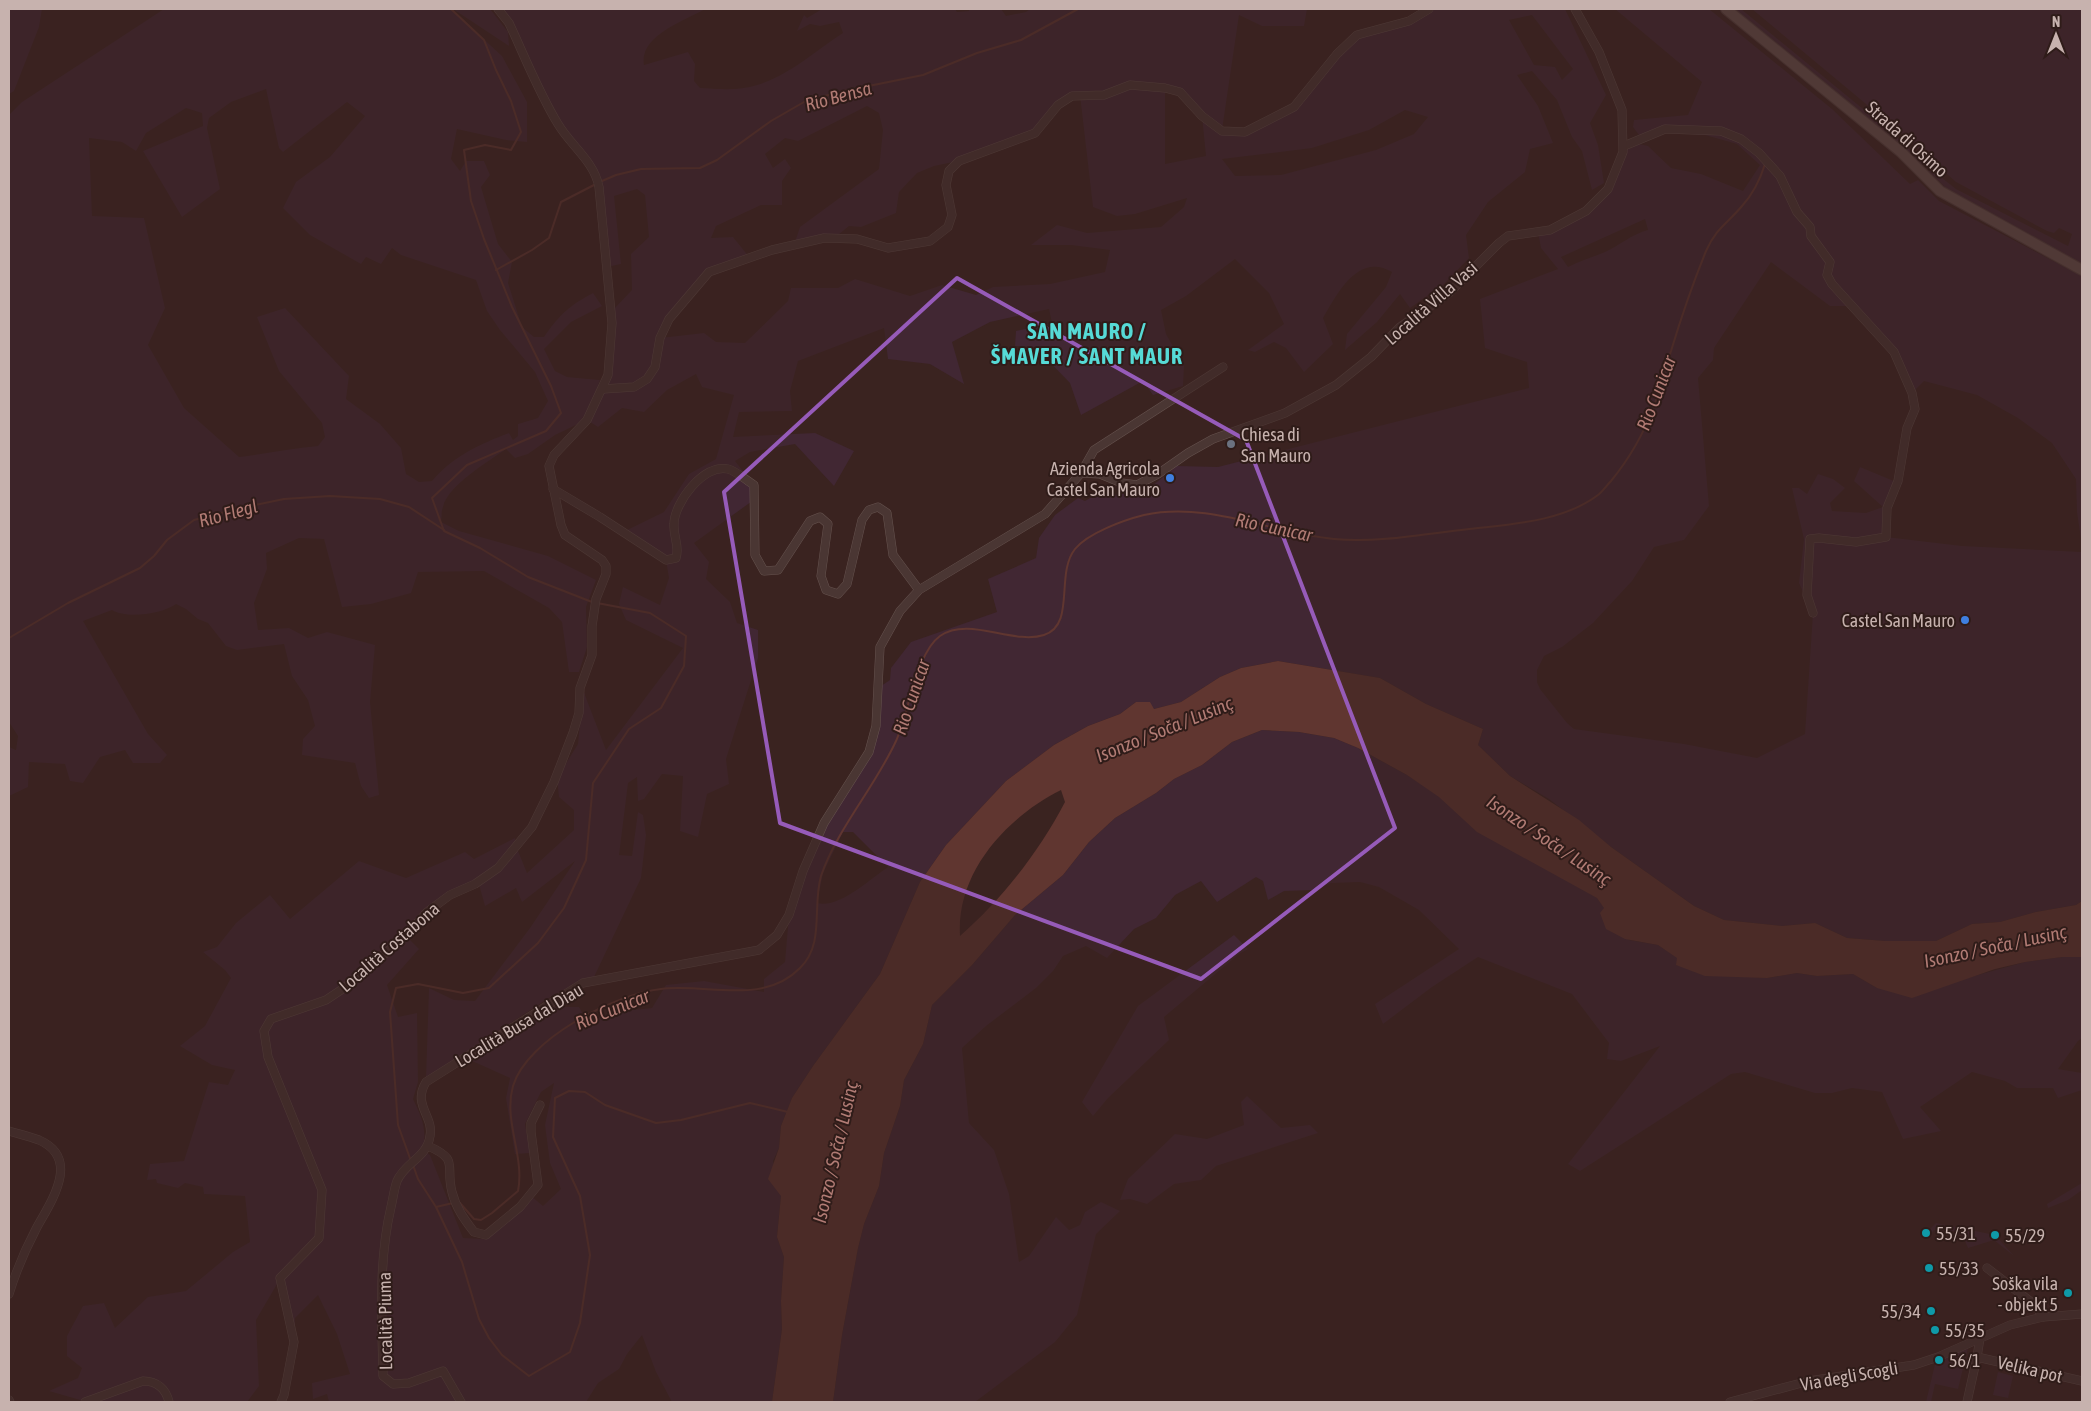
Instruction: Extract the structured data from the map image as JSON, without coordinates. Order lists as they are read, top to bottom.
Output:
{
  "streets": {
    "main road": ["Strada di Osimo"],
    "street": [
      "Località Villa Vasi",
      "Località Costabona",
      "Località Busa dal Diau",
      "Località Piuma",
      "Velika pot",
      "Via degli Scogli"
    ]
  },
  "crossings": [
    ["Località Villa Vasi", "Località Busa dal Diau"],
    ["Località Busa dal Diau", "Località Piuma"],
    ["Velika pot", "Via degli Scogli"]
  ],
  "districts": ["SAN MAURO / ŠMAVER / SANT MAUR"],
  "water": [
    "Rio Bensa",
    "Rio Cunicar",
    "Rio Flegl",
    "Isonzo / Soča / Lusinç"
  ],
  "places": [
    "Chiesa di San Mauro",
    "Azienda Agricola Castel San Mauro",
    "Castel San Mauro",
    "55/31",
    "55/29",
    "55/33",
    "Soška vila - objekt 5",
    "55/34",
    "55/35",
    "56/1"
  ],
  "north": "top"
}
